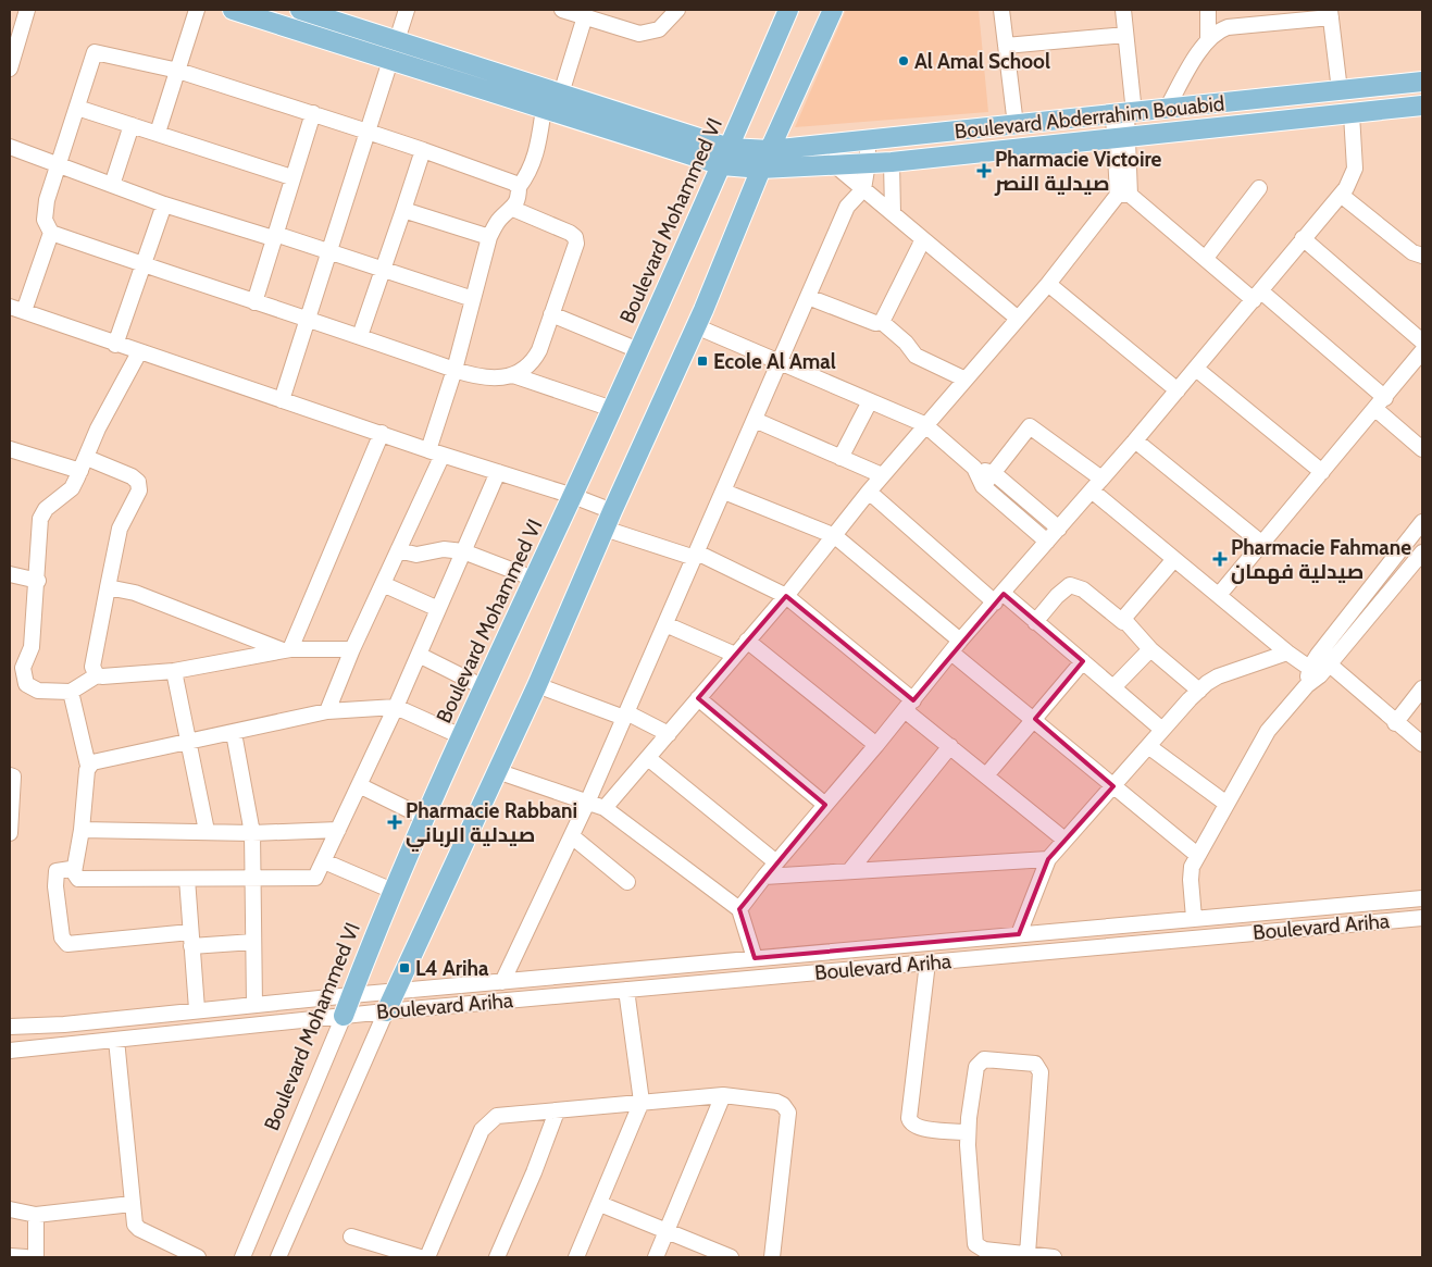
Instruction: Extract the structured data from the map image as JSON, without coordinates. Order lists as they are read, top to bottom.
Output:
{
  "streets": {
    "main road": ["Boulevard Abderrahim Bouabid", "Boulevard Mohammed VI"],
    "street": ["Boulevard Ariha"]
  },
  "crossings": [
    ["Boulevard Abderrahim Bouabid", "Boulevard Mohammed VI"],
    ["Boulevard Mohammed VI", "Boulevard Ariha"]
  ],
  "places": {
    "other": ["Al Amal School"],
    "health": ["Pharmacie Victoire صيدلية النصر", "Pharmacie Fahmane صيدلية فهمان", "Pharmacie Rabbani صيدلية الرباني"],
    "transit": ["Ecole Al Amal", "L4 Ariha"]
  }
}
